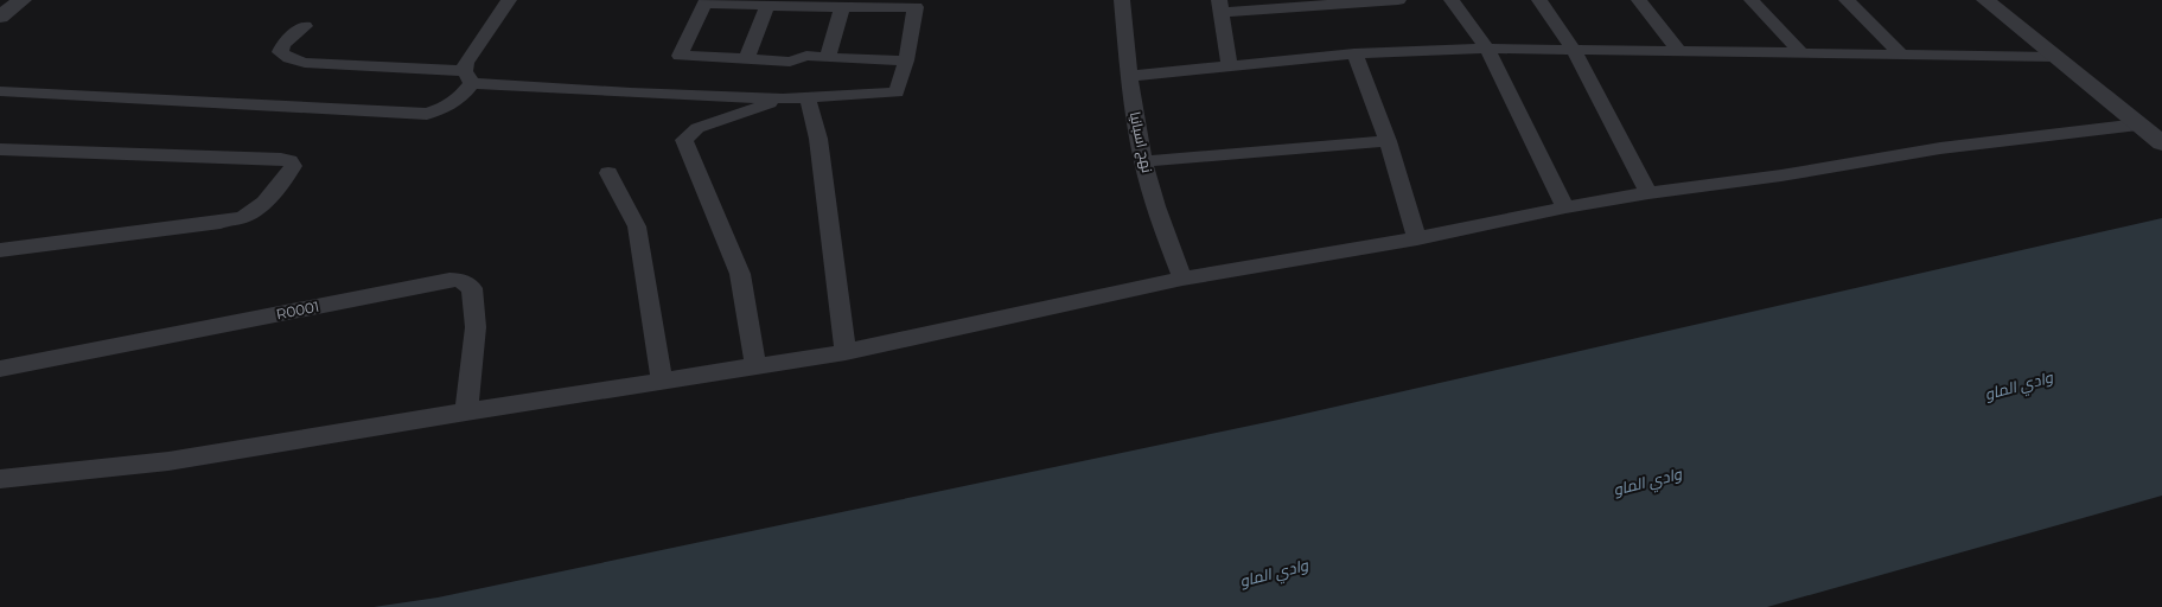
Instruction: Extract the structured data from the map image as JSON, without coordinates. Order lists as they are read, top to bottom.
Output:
{
  "streets": {
    "street": ["نهج اسبانيا", "R0001"]
  },
  "water": ["وادي الماو"]
}
